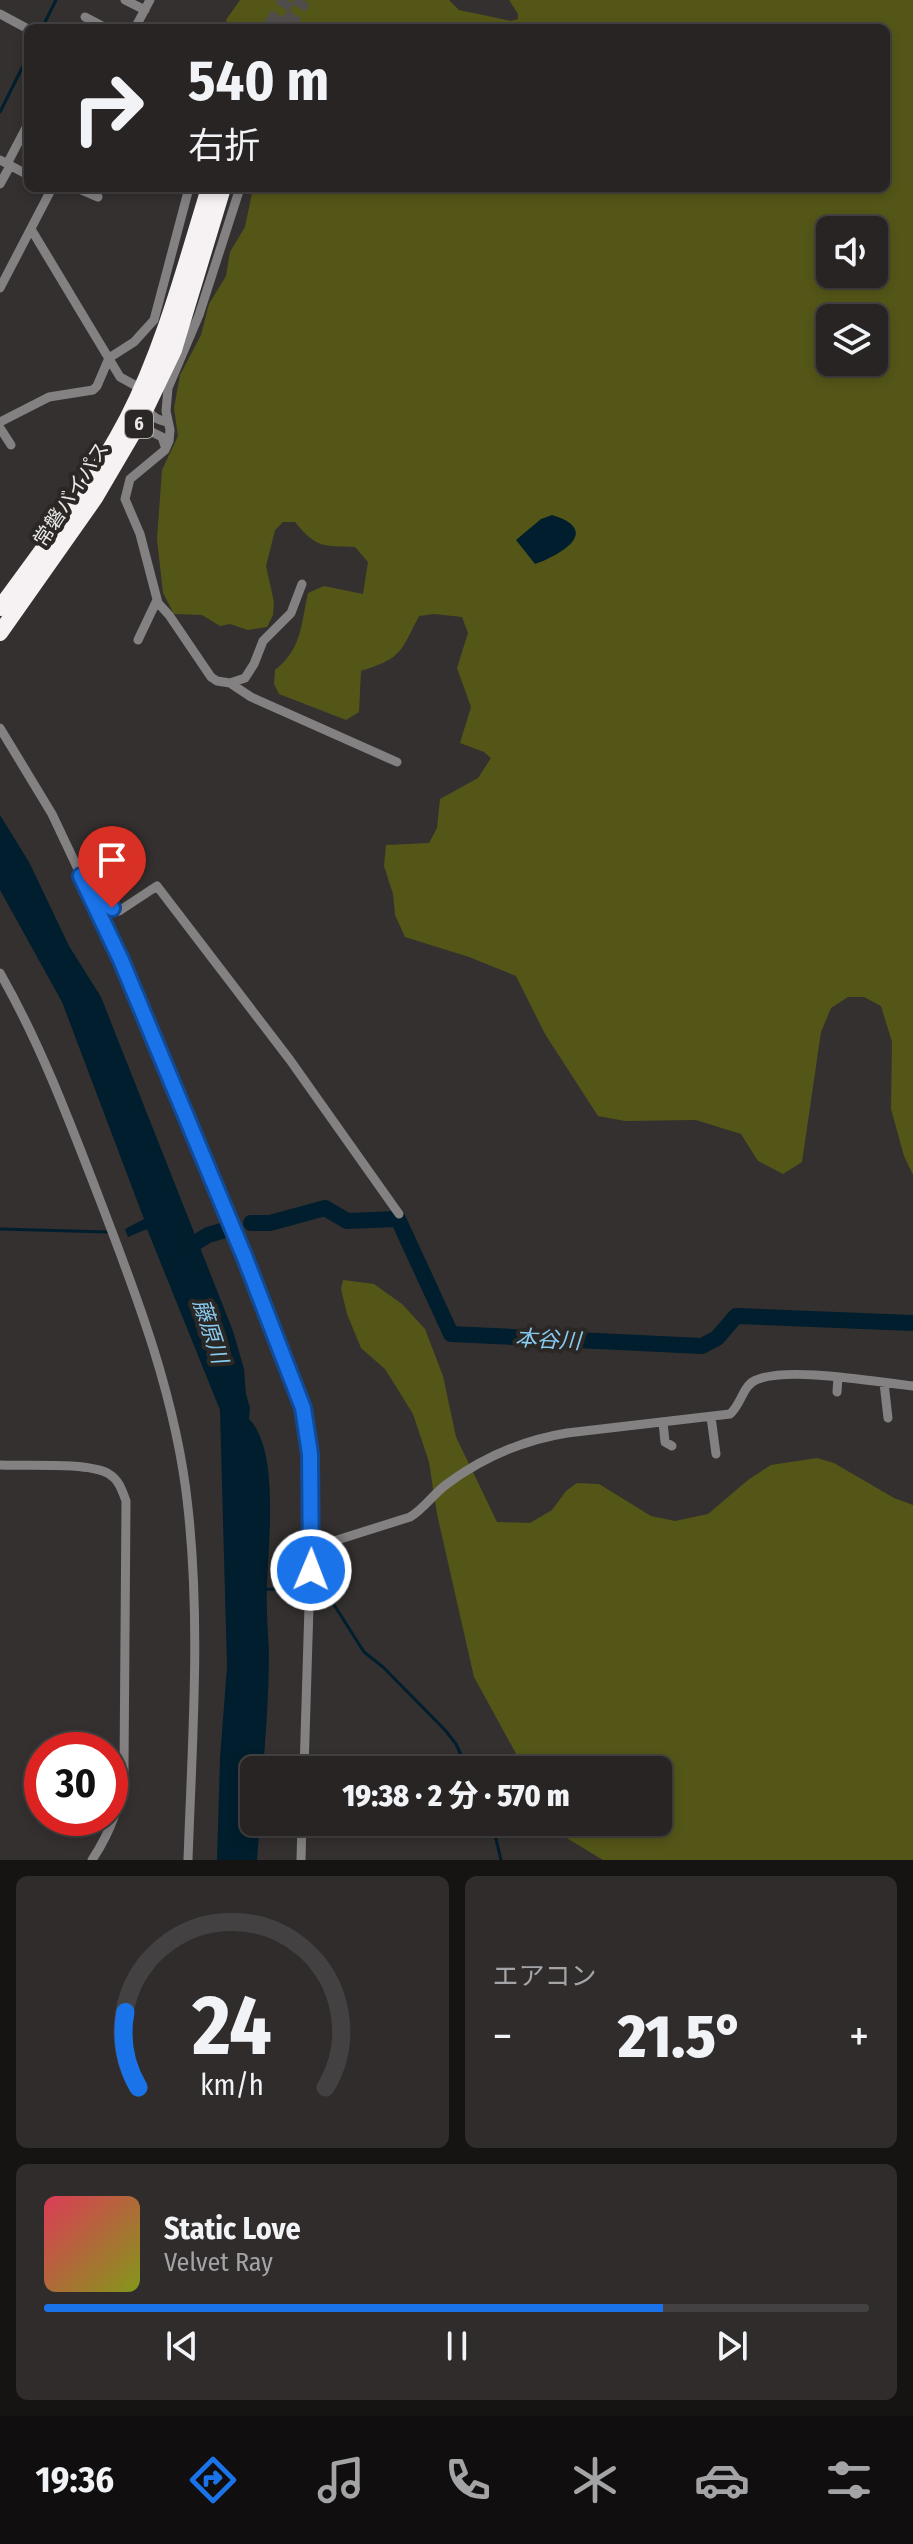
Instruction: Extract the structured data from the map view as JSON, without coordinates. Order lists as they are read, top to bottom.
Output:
{
  "streets": {
    "highway": ["6", "常磐バイパス"]
  },
  "water": ["藤原川", "本谷川"],
  "page": {
    "turn": ["540 m", "右折"],
    "limit": "30",
    "trip": "19:38 · 2 分 · 570 m",
    "tile": "エアコン",
    "heat": ["−", "21.5°", "+"],
    "song": ["Static Love", "Velvet Ray"],
    "tabs": "19:36",
    "gauge": ["24", "km/h"]
  }
}
